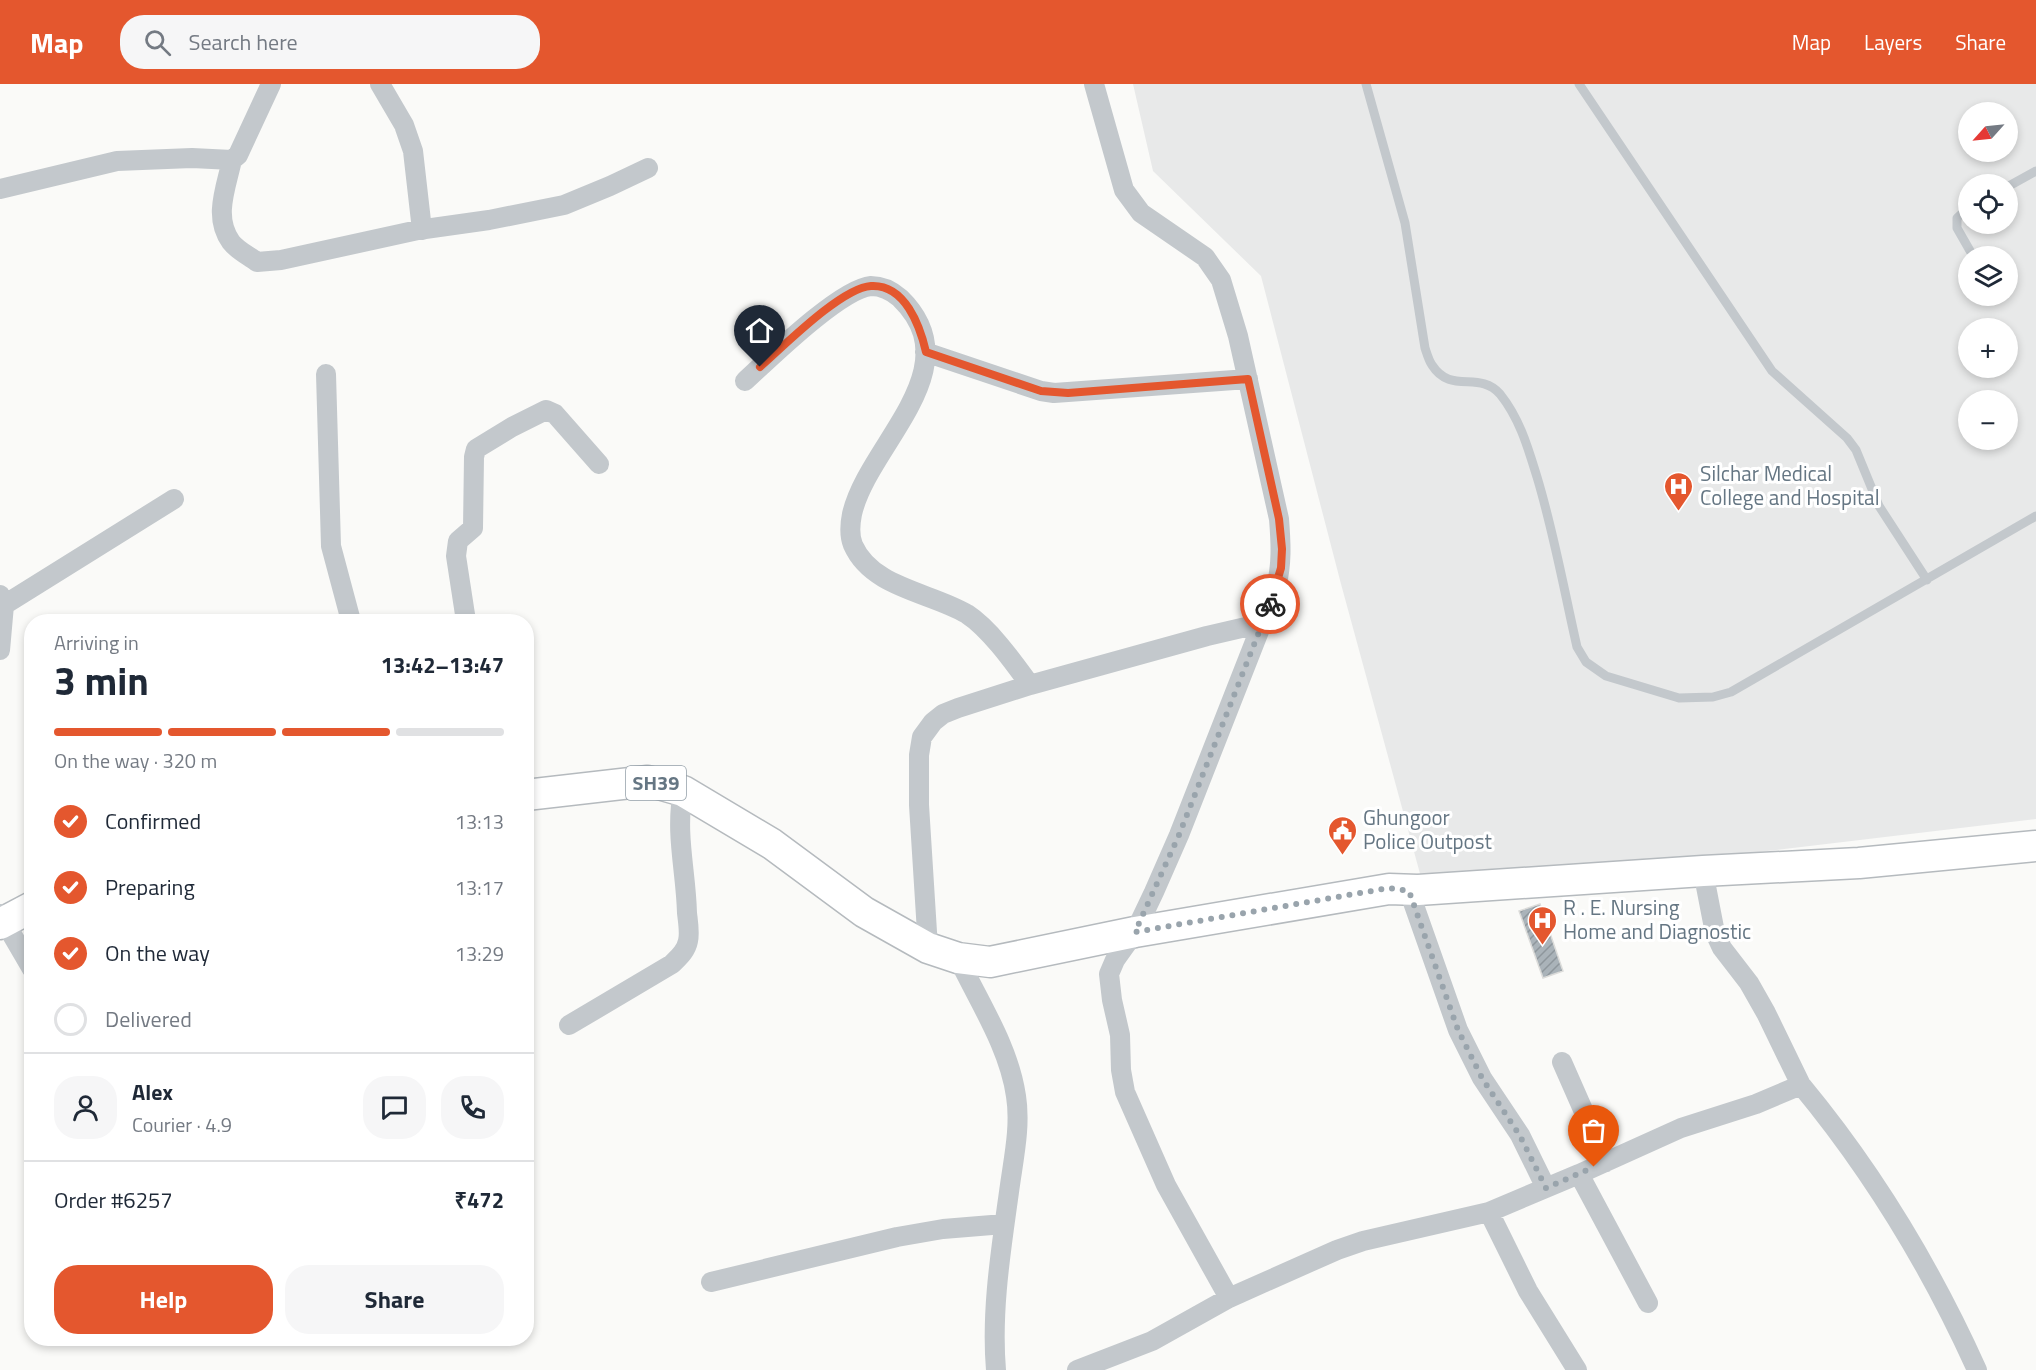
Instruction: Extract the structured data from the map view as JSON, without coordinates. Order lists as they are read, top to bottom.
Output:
{
  "streets": {
    "main road": ["SH39"]
  },
  "places": {
    "hospital": ["Silchar Medical College and Hospital", "R . E. Nursing Home and Diagnostic"],
    "public building": ["Ghungoor Police Outpost"]
  },
  "north": "bottom left",
  "page": {
    "header": "Map",
    "search": "Search here",
    "nav": ["Map", "Layers", "Share"],
    "map_buttons": ["+", "−"],
    "heading": ["3 min", "Arriving in", "13:42–13:47"],
    "panel": [
      "Alex",
      "Courier · 4.9",
      "Order #6257",
      "₹472"
    ],
    "bar": "On the way · 320 m",
    "list": [
      ["Confirmed", "13:13"],
      ["Preparing", "13:17"],
      ["On the way", "13:29"],
      "Delivered"
    ],
    "buttons": ["Help", "Share"]
  }
}
